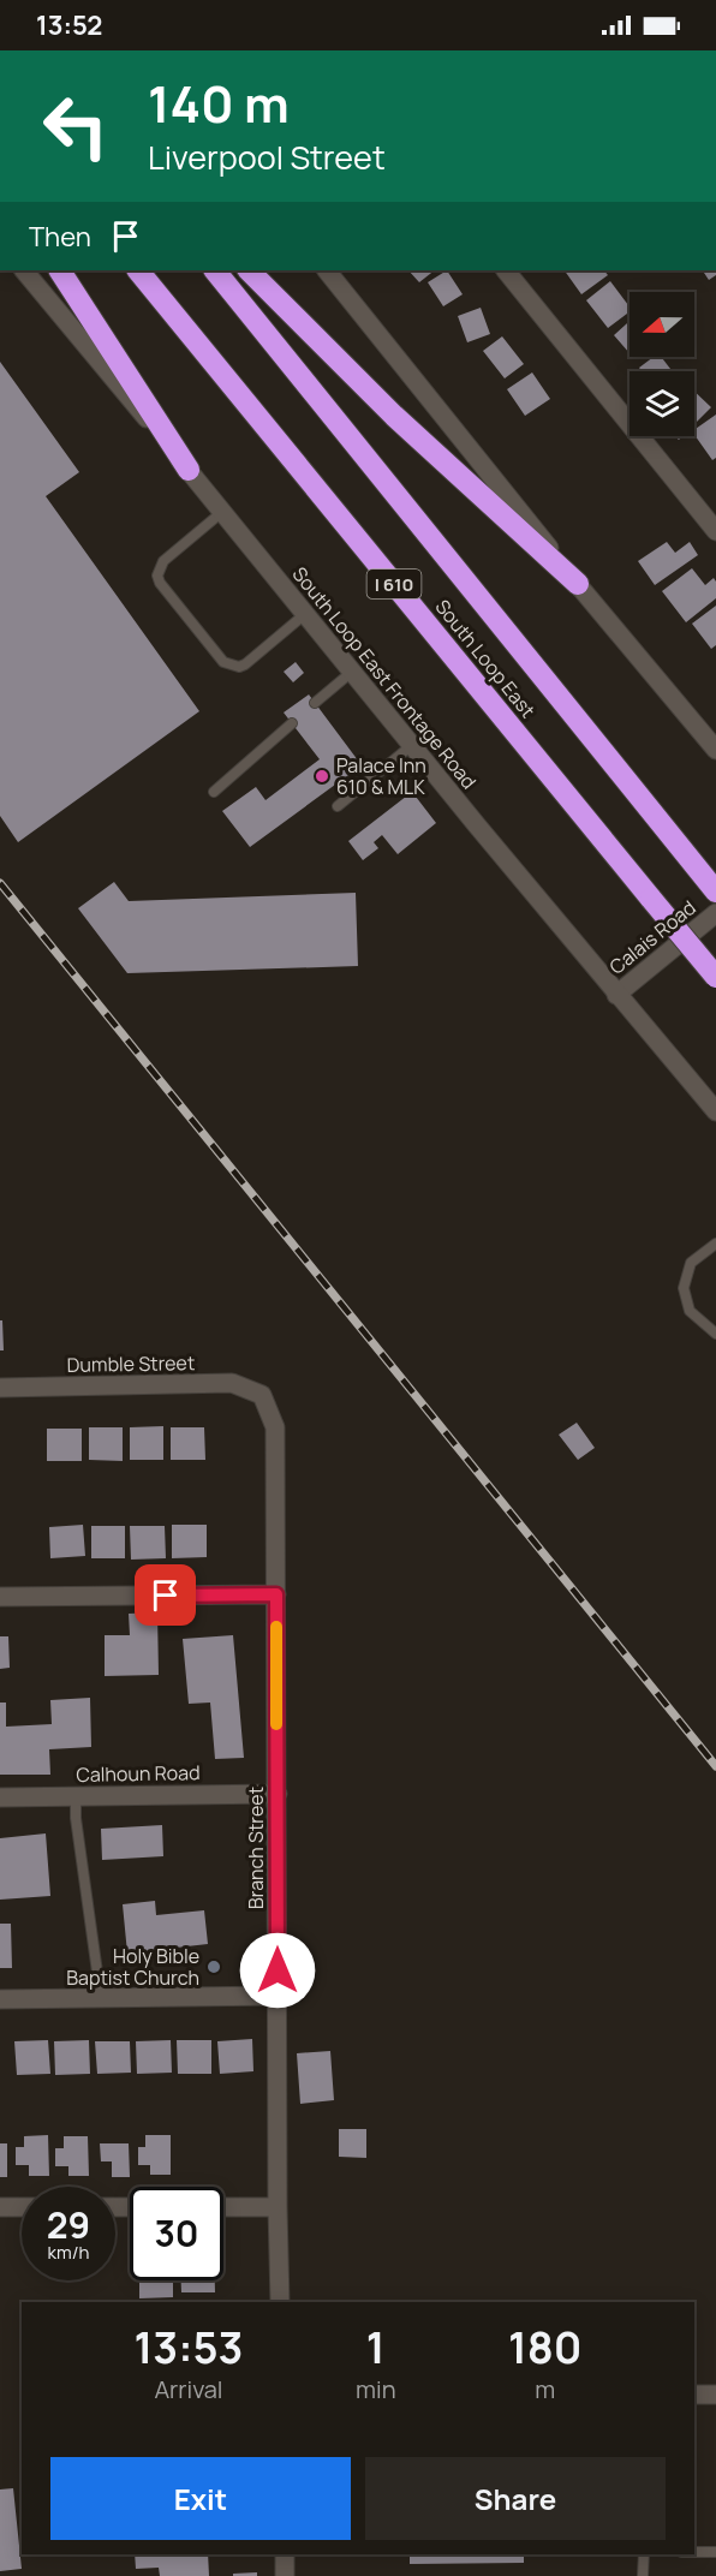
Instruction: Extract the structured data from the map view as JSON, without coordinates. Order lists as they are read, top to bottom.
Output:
{
  "streets": {
    "highway": ["I 610", "South Loop East"],
    "street": [
      "South Loop East Frontage Road",
      "Calais Road",
      "Dumble Street",
      "Calhoun Road",
      "Branch Street"
    ]
  },
  "crossings": [
    ["South Loop East Frontage Road", "Calais Road"],
    ["Dumble Street", "Branch Street"],
    ["Calhoun Road", "Branch Street"]
  ],
  "places": ["Palace Inn 610 & MLK", "Holy Bible Baptist Church"],
  "north": "left",
  "page": {
    "status": "13:52",
    "turn": ["140 m", "Liverpool Street"],
    "then": "Then",
    "speed": "29 km/h",
    "limit": "30",
    "eta": [
      "13:53",
      "Arrival",
      "1",
      "min",
      "180",
      "m"
    ],
    "buttons": ["Exit", "Share"]
  }
}
